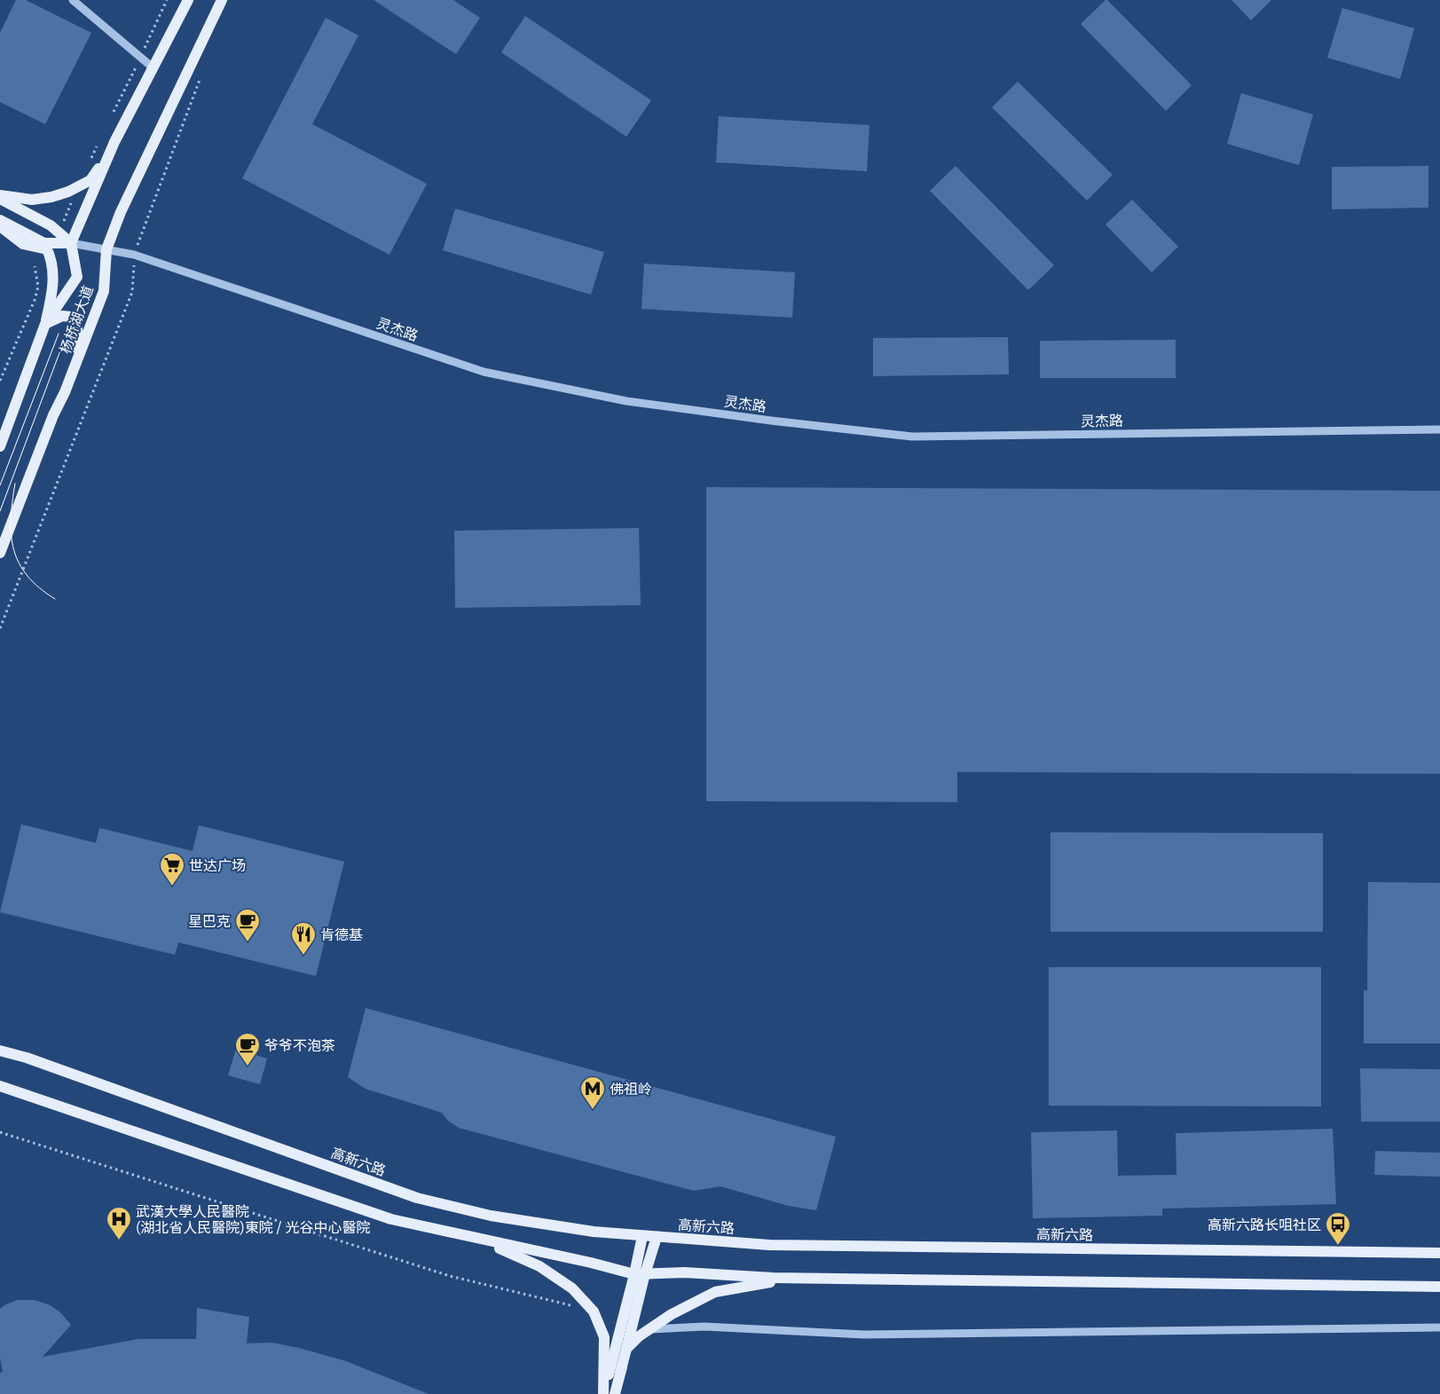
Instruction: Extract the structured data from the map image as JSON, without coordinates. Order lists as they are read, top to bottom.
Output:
{
  "streets": {
    "main road": ["杨桥湖大道", "高新六路"],
    "street": ["灵杰路"]
  },
  "crossings": [
    ["杨桥湖大道", "灵杰路"]
  ],
  "places": {
    "supermarket": ["世达广场"],
    "cafe": ["星巴克", "爷爷不泡茶"],
    "restaurant": ["肯德基"],
    "metro station": ["佛祖岭"],
    "hospital": ["武漢大學人民醫院 (湖北省人民醫院)東院 / 光谷中心醫院"],
    "bus stop": ["高新六路长咀社区"]
  }
}
